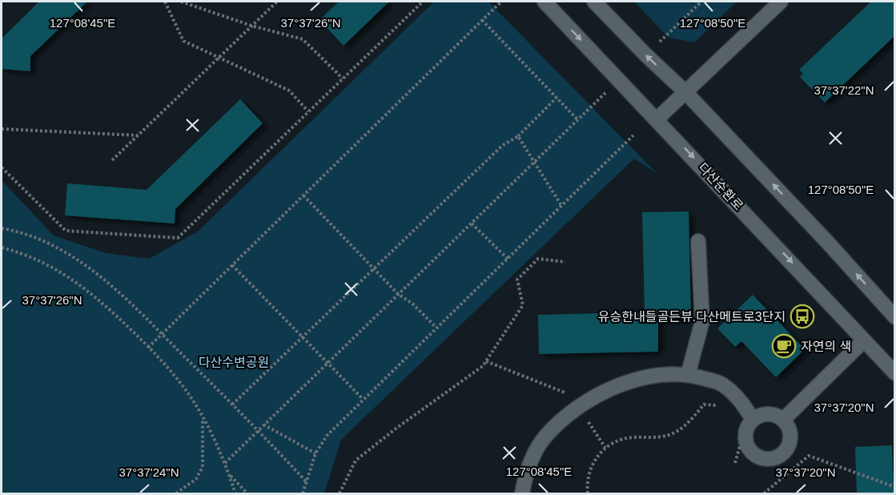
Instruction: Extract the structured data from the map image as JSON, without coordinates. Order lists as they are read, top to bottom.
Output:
{
  "streets": {
    "street": ["다산순환로"]
  },
  "parks": ["다산수변공원"],
  "places": {
    "bus stop": ["유승한내들골든뷰.다산메트로3단지"],
    "cafe": ["자연의 색"]
  },
  "coordinates": [
    "37°37'26\"N",
    "127°08'50\"E",
    "127°08'45\"E",
    "37°37'22\"N",
    "37°37'20\"N",
    "37°37'24\"N"
  ]
}
